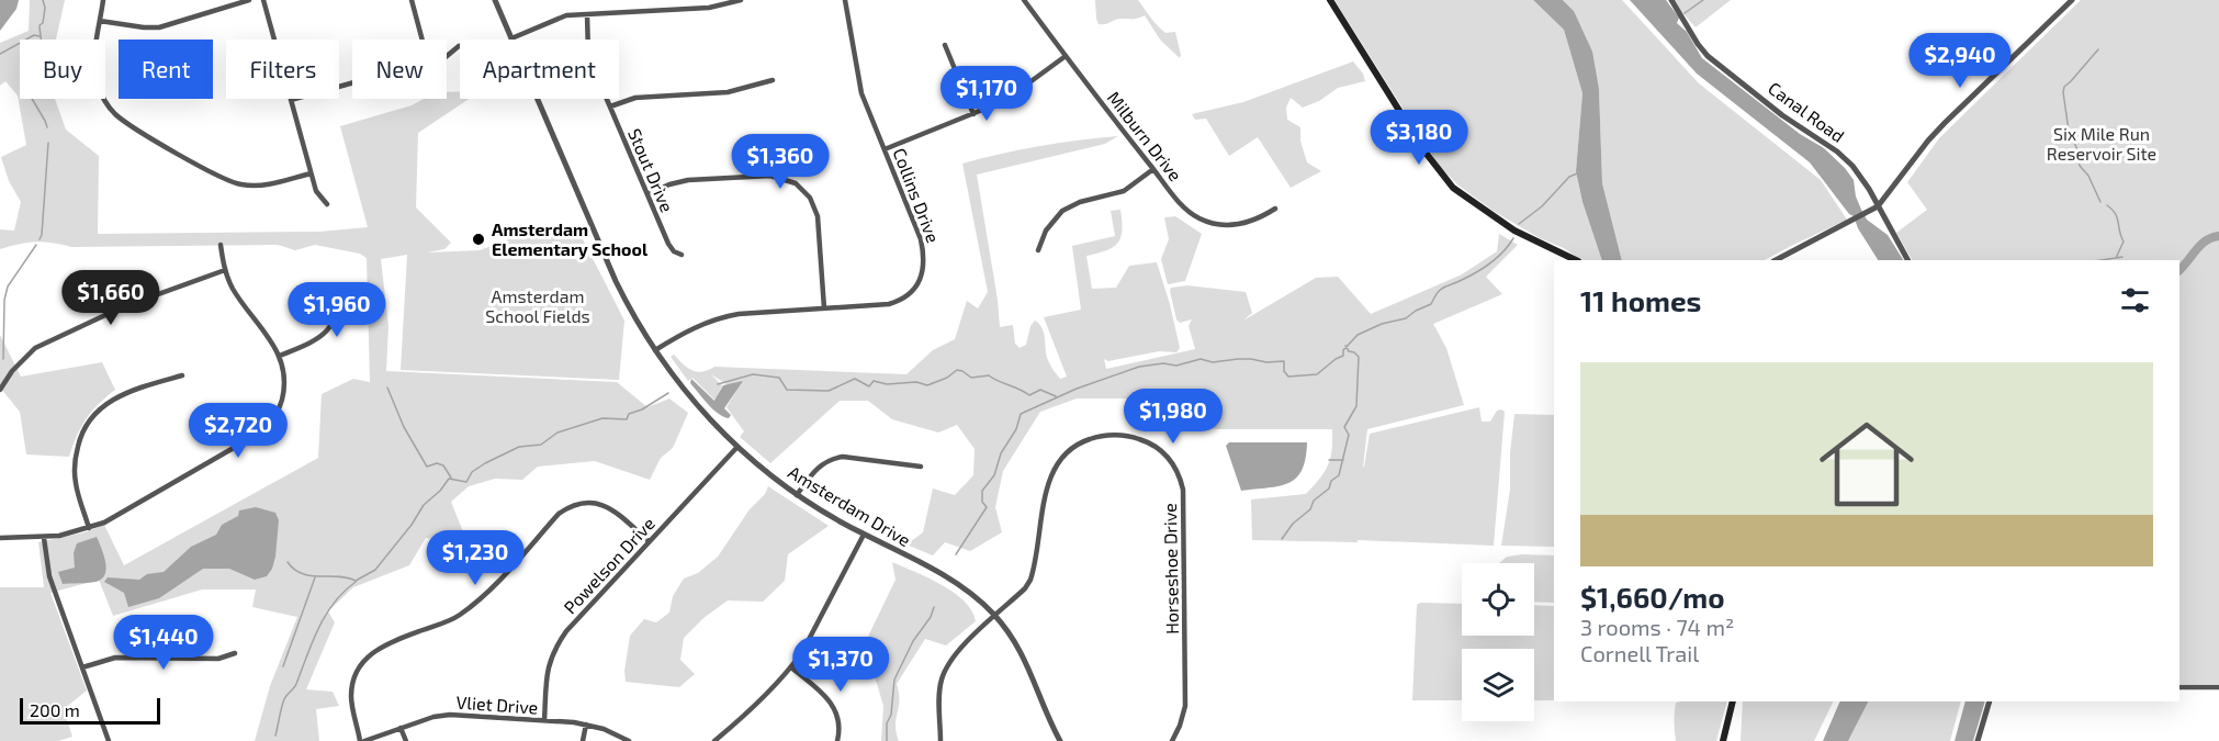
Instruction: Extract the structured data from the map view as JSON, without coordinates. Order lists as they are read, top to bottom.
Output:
{
  "streets": {
    "street": [
      "Canal Road",
      "Milburn Drive",
      "Stout Drive",
      "Collins Drive",
      "Amsterdam Drive",
      "Powelson Drive",
      "Horseshoe Drive",
      "Vliet Drive"
    ]
  },
  "crossings": [
    ["Collins Drive", "Amsterdam Drive"],
    ["Amsterdam Drive", "Powelson Drive"],
    ["Amsterdam Drive", "Horseshoe Drive"],
    ["Powelson Drive", "Vliet Drive"]
  ],
  "parks": ["Six Mile Run Reservoir Site", "Amsterdam School Fields"],
  "places": ["Amsterdam Elementary School"],
  "scale_bar": "200 m",
  "page": {
    "price": [
      "$2,940",
      "$1,170",
      "$3,180",
      "$1,360",
      "$1,660",
      "$1,960",
      "$1,980",
      "$2,720",
      "$1,230",
      "$1,440",
      "$1,370"
    ],
    "chip": [
      "Buy",
      "Rent",
      "Filters",
      "New",
      "Apartment"
    ],
    "heading": "11 homes",
    "list": [
      {
        "name": "$1,660/mo",
        "note": "3 rooms · 74 m² · Cornell Trail"
      }
    ],
    "scale": "200 m"
  }
}
